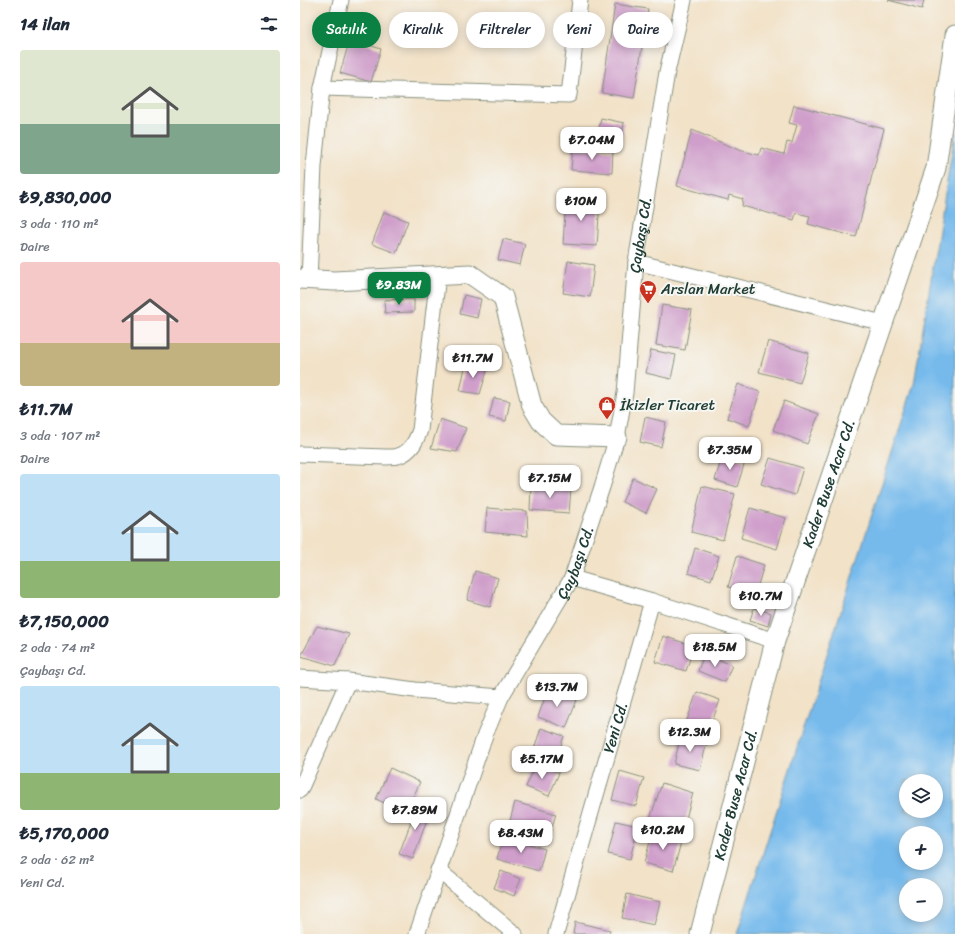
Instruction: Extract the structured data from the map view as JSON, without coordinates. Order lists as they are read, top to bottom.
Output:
{
  "streets": {
    "street": ["Çaybaşı Cd.", "Kader Buse Acar Cd.", "Yeni Cd."]
  },
  "places": {
    "supermarket": ["Arslan Market"],
    "shop": ["İkizler Ticaret"]
  },
  "page": {
    "heading": "14 ilan",
    "chip": [
      "Satılık",
      "Kiralık",
      "Filtreler",
      "Yeni",
      "Daire"
    ],
    "list": [
      {
        "name": "₺9,830,000",
        "note": "3 oda · 110 m² · Daire"
      },
      {
        "name": "₺11.7M",
        "note": "3 oda · 107 m² · Daire"
      },
      {
        "name": "₺7,150,000",
        "note": "2 oda · 74 m² · Çaybaşı Cd."
      },
      {
        "name": "₺5,170,000",
        "note": "2 oda · 62 m² · Yeni Cd."
      }
    ],
    "price": [
      "₺7.04M",
      "₺10M",
      "₺9.83M",
      "₺11.7M",
      "₺7.35M",
      "₺7.15M",
      "₺10.7M",
      "₺18.5M",
      "₺13.7M",
      "₺12.3M",
      "₺5.17M",
      "₺7.89M",
      "₺10.2M",
      "₺8.43M"
    ],
    "map_buttons": ["+", "−"]
  }
}
